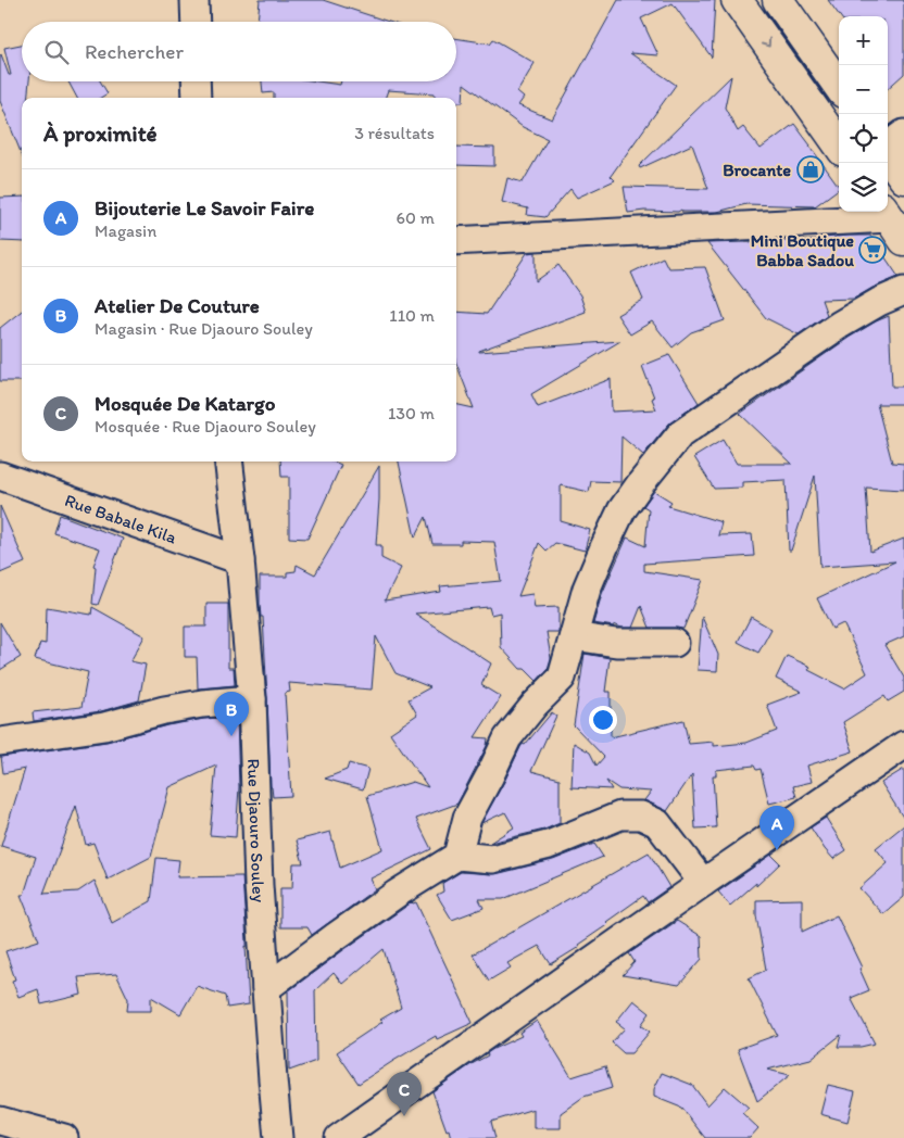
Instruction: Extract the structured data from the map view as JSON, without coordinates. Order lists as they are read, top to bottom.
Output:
{
  "streets": {
    "street": ["Rue Babale Kila", "Rue Djaouro Souley"]
  },
  "crossings": [
    ["Rue Babale Kila", "Rue Djaouro Souley"]
  ],
  "places": {
    "shop": ["Brocante"],
    "supermarket": ["Mini Boutique Babba Sadou"]
  },
  "page": {
    "map_buttons": ["+", "−"],
    "search": "Rechercher",
    "heading": ["À proximité", "3 résultats"],
    "list": [
      {
        "mark": "A",
        "name": "Bijouterie Le Savoir Faire",
        "note": "Magasin",
        "value": "60 m"
      },
      {
        "mark": "B",
        "name": "Atelier De Couture",
        "note": "Magasin · Rue Djaouro Souley",
        "value": "110 m"
      },
      {
        "mark": "C",
        "name": "Mosquée De Katargo",
        "note": "Mosquée · Rue Djaouro Souley",
        "value": "130 m"
      }
    ],
    "pins": ["B", "A", "C"]
  }
}
